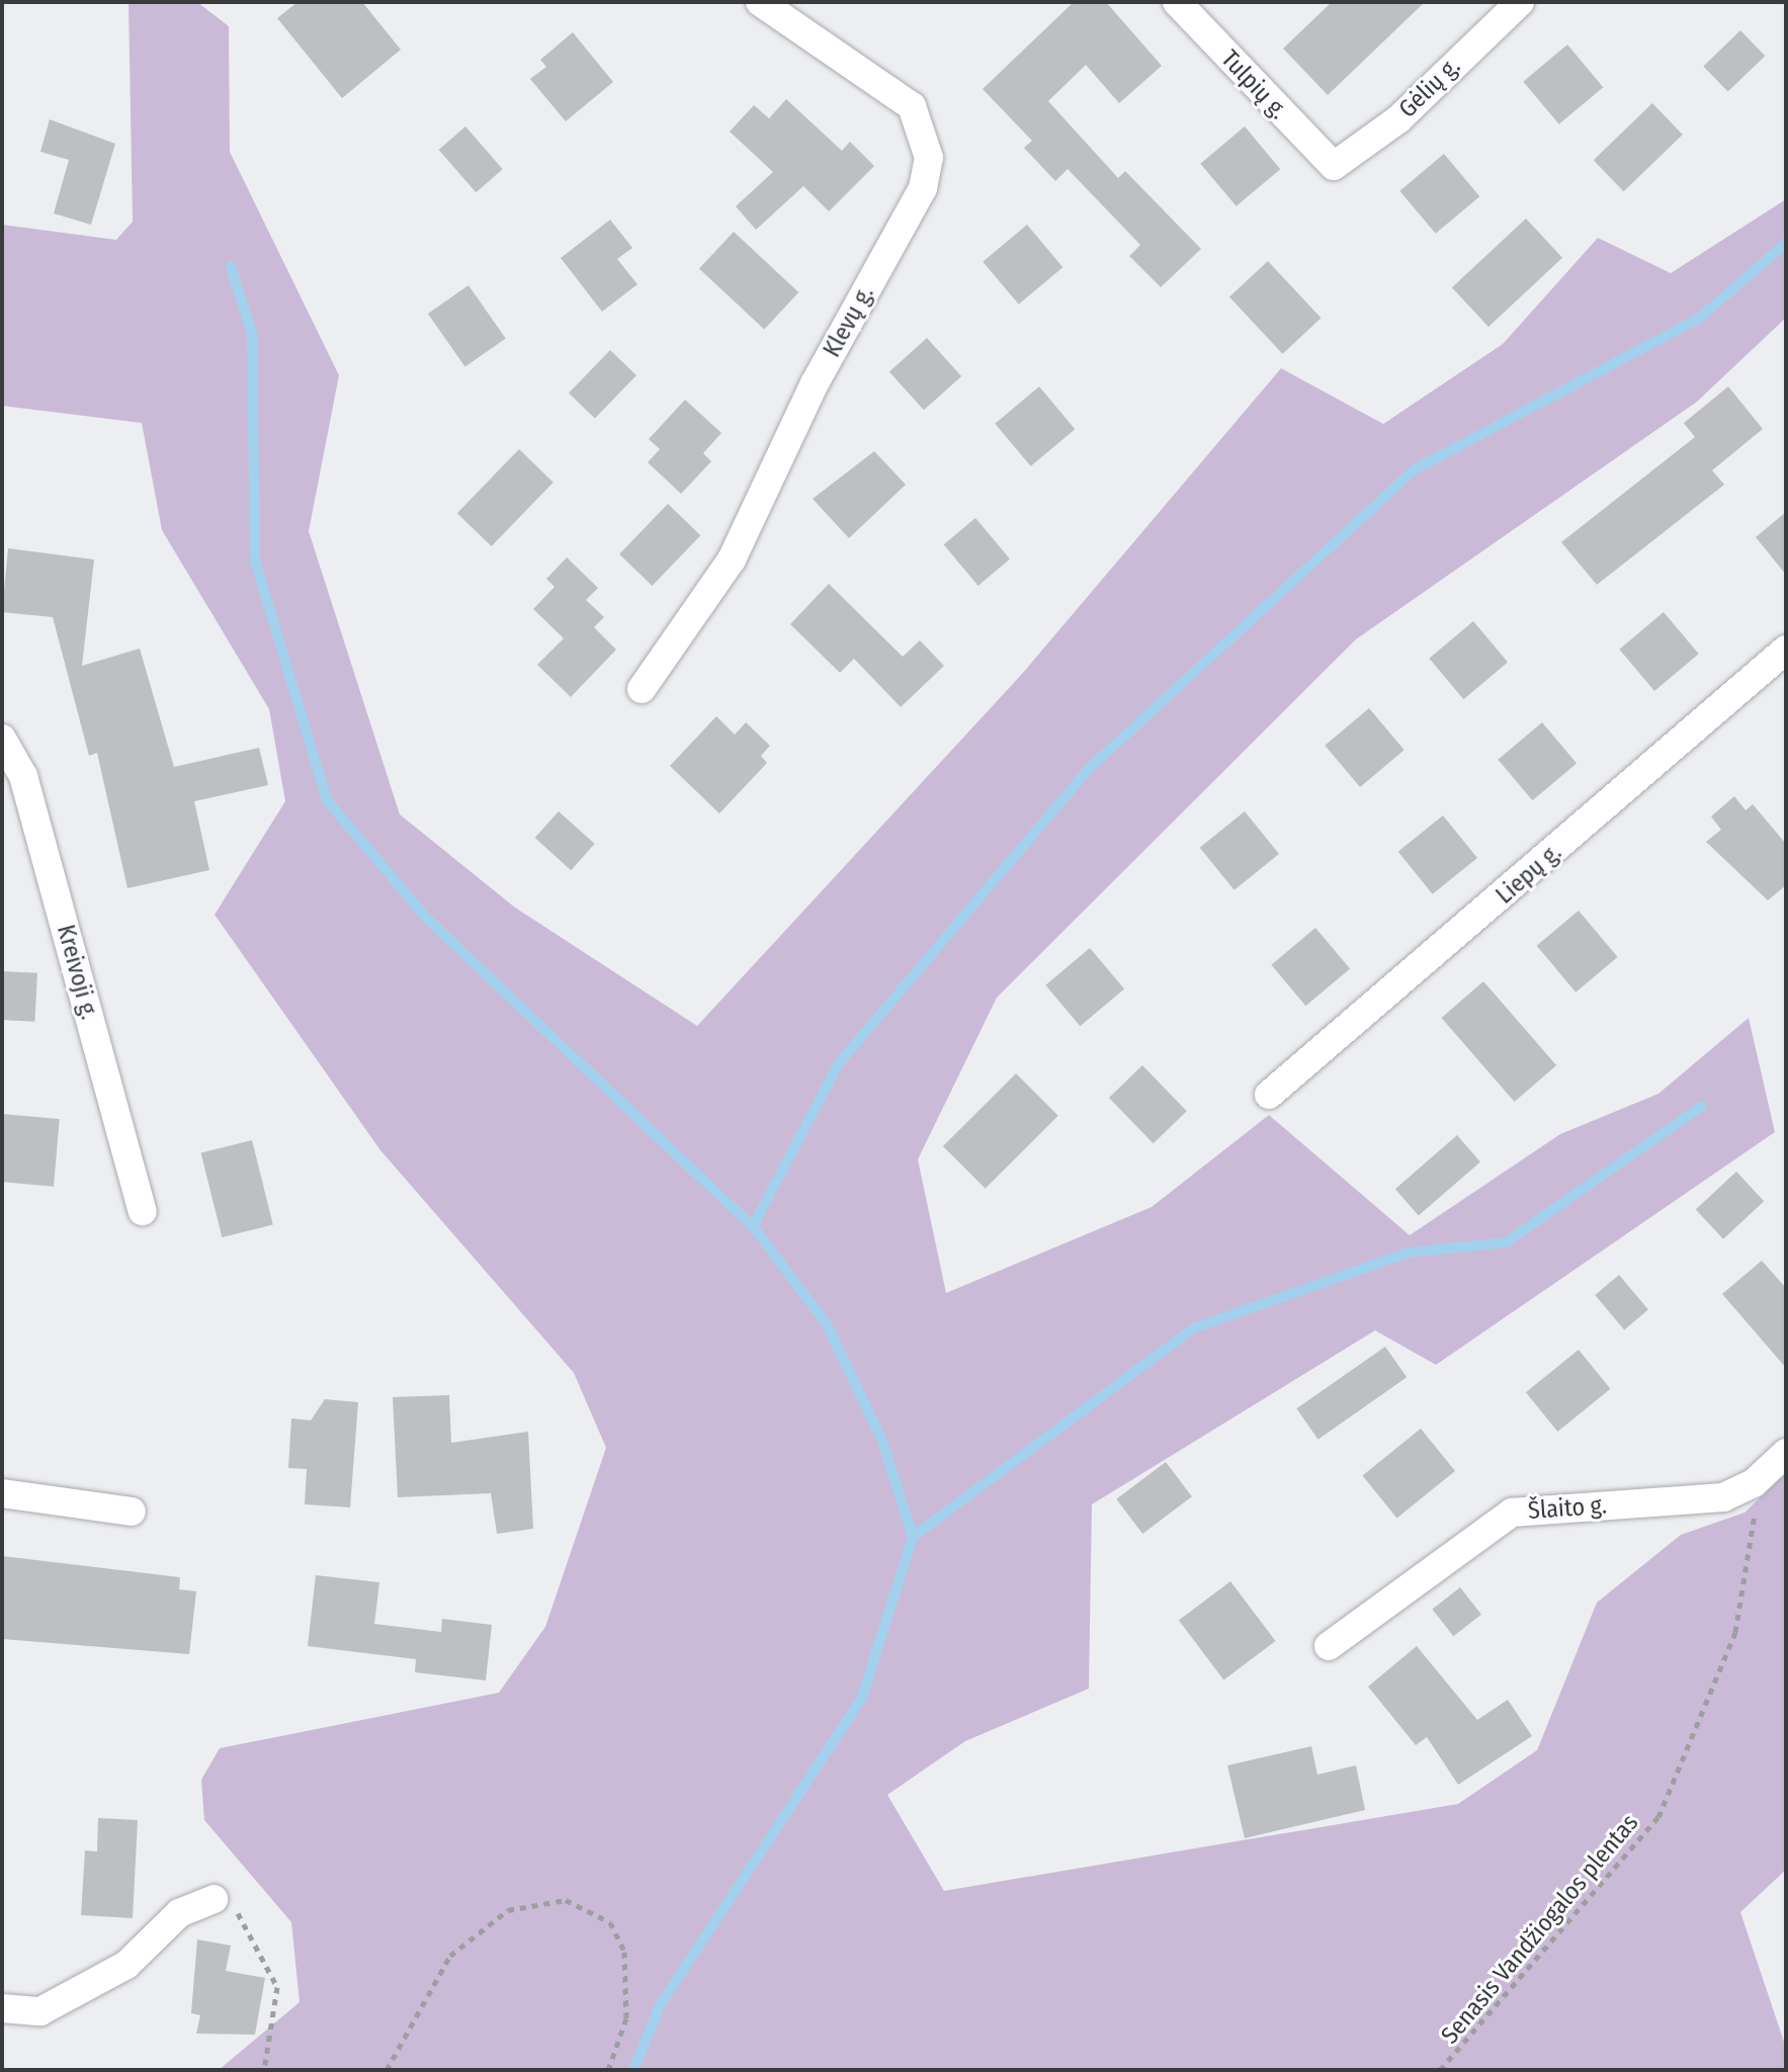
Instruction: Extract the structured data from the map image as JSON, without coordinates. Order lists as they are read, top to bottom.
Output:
{
  "streets": {
    "street": [
      "Tulpių g.",
      "Gėlių g.",
      "Klevų g.",
      "Liepų g.",
      "Kreivoji g.",
      "Šlaito g."
    ],
    "path": ["Senasis Vandžiogalos plentas"]
  },
  "crossings": [
    ["Tulpių g.", "Gėlių g."],
    ["Šlaito g.", "Senasis Vandžiogalos plentas"]
  ]
}
